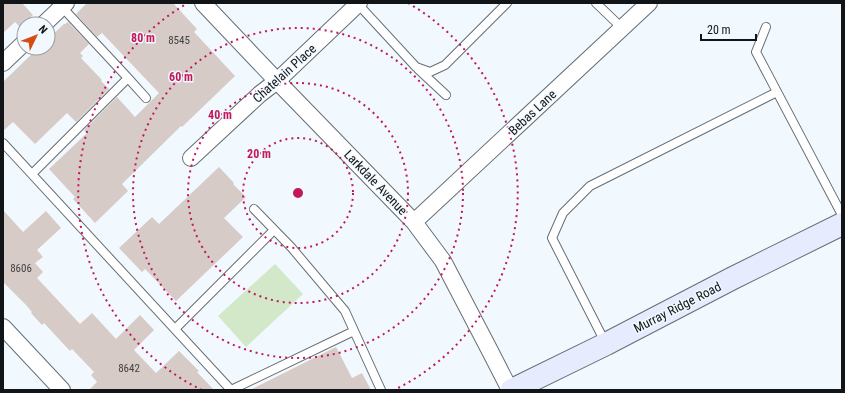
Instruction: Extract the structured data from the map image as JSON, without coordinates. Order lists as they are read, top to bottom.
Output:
{
  "streets": {
    "main road": ["Murray Ridge Road"],
    "street": ["Chatelain Place", "Bebas Lane", "Larkdale Avenue"]
  },
  "crossings": [
    ["Chatelain Place", "Larkdale Avenue"],
    ["Bebas Lane", "Larkdale Avenue"],
    ["Larkdale Avenue", "Murray Ridge Road"]
  ],
  "house_numbers": ["8545", "8606", "8642"],
  "scale_bar": "20 m",
  "north": "top right",
  "rings": [
    "80 m",
    "60 m",
    "40 m",
    "20 m"
  ]
}
